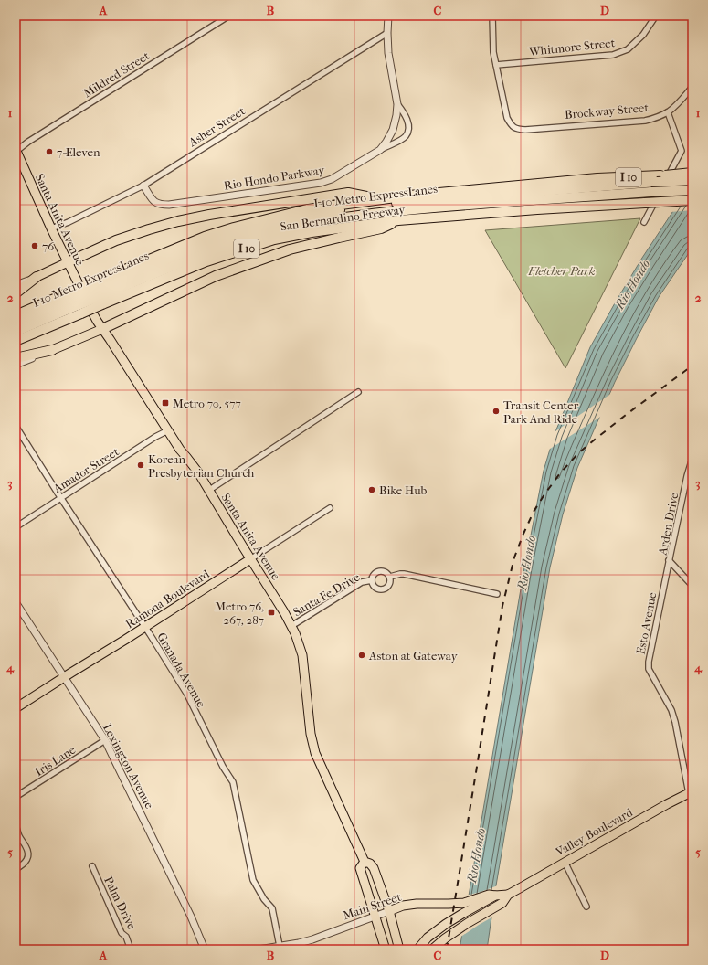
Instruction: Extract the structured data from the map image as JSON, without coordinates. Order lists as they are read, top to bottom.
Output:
{
  "streets": {
    "highway": ["I 10", "I-10 Metro ExpressLanes", "San Bernardino Freeway"],
    "main road": [
      "Santa Anita Avenue",
      "Ramona Boulevard",
      "Valley Boulevard",
      "Main Street"
    ],
    "street": [
      "Whitmore Street",
      "Mildred Street",
      "Brockway Street",
      "Asher Street",
      "Rio Hondo Parkway",
      "Amador Street",
      "Arden Drive",
      "Santa Fe Drive",
      "Esto Avenue",
      "Granada Avenue",
      "Iris Lane",
      "Lexington Avenue",
      "Palm Drive"
    ]
  },
  "crossings": [
    ["Whitmore Street", "Brockway Street"],
    ["Mildred Street", "Santa Anita Avenue"],
    ["Asher Street", "Rio Hondo Parkway"],
    ["Asher Street", "Santa Anita Avenue"],
    ["I-10 Metro ExpressLanes", "San Bernardino Freeway"],
    ["Santa Anita Avenue", "Amador Street"],
    ["Santa Anita Avenue", "Santa Fe Drive"],
    ["Santa Anita Avenue", "Ramona Boulevard"],
    ["Santa Anita Avenue", "Main Street"],
    ["Amador Street", "Granada Avenue"],
    ["Arden Drive", "Esto Avenue"],
    ["Ramona Boulevard", "Granada Avenue"],
    ["Ramona Boulevard", "Lexington Avenue"],
    ["Esto Avenue", "Valley Boulevard"],
    ["Granada Avenue", "Main Street"],
    ["Iris Lane", "Lexington Avenue"],
    ["Valley Boulevard", "Main Street"]
  ],
  "water": ["Rio Hondo"],
  "parks": ["Fletcher Park"],
  "places": {
    "other": [
      "7-Eleven",
      "76",
      "Transit Center Park And Ride",
      "Korean Presbyterian Church",
      "Bike Hub",
      "Aston at Gateway"
    ],
    "transit": ["Metro 70, 577", "Metro 76, 267, 287"]
  },
  "grid": {
    "columns": [
      "A",
      "B",
      "C",
      "D"
    ],
    "rows": [
      "1",
      "2",
      "3",
      "4",
      "5"
    ]
  }
}
